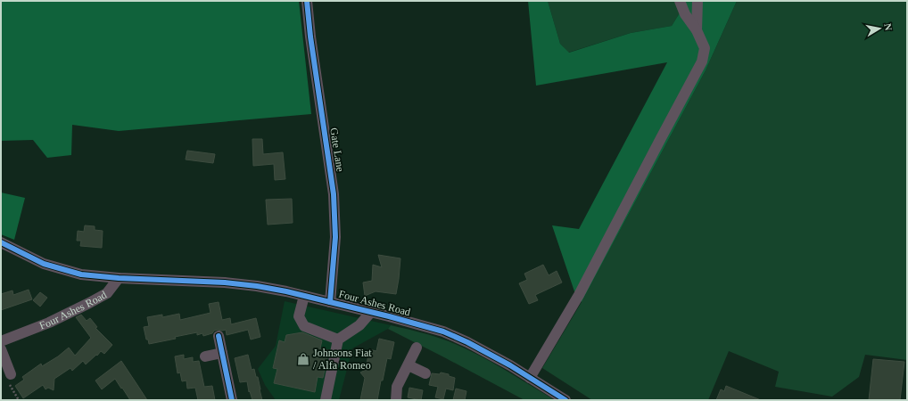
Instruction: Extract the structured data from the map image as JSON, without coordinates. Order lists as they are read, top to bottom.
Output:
{
  "streets": {
    "street": ["Gate Lane", "Four Ashes Road"]
  },
  "crossings": [
    ["Gate Lane", "Four Ashes Road"]
  ],
  "places": {
    "shop": ["Johnsons Fiat / Alfa Romeo"]
  },
  "north": "right"
}
